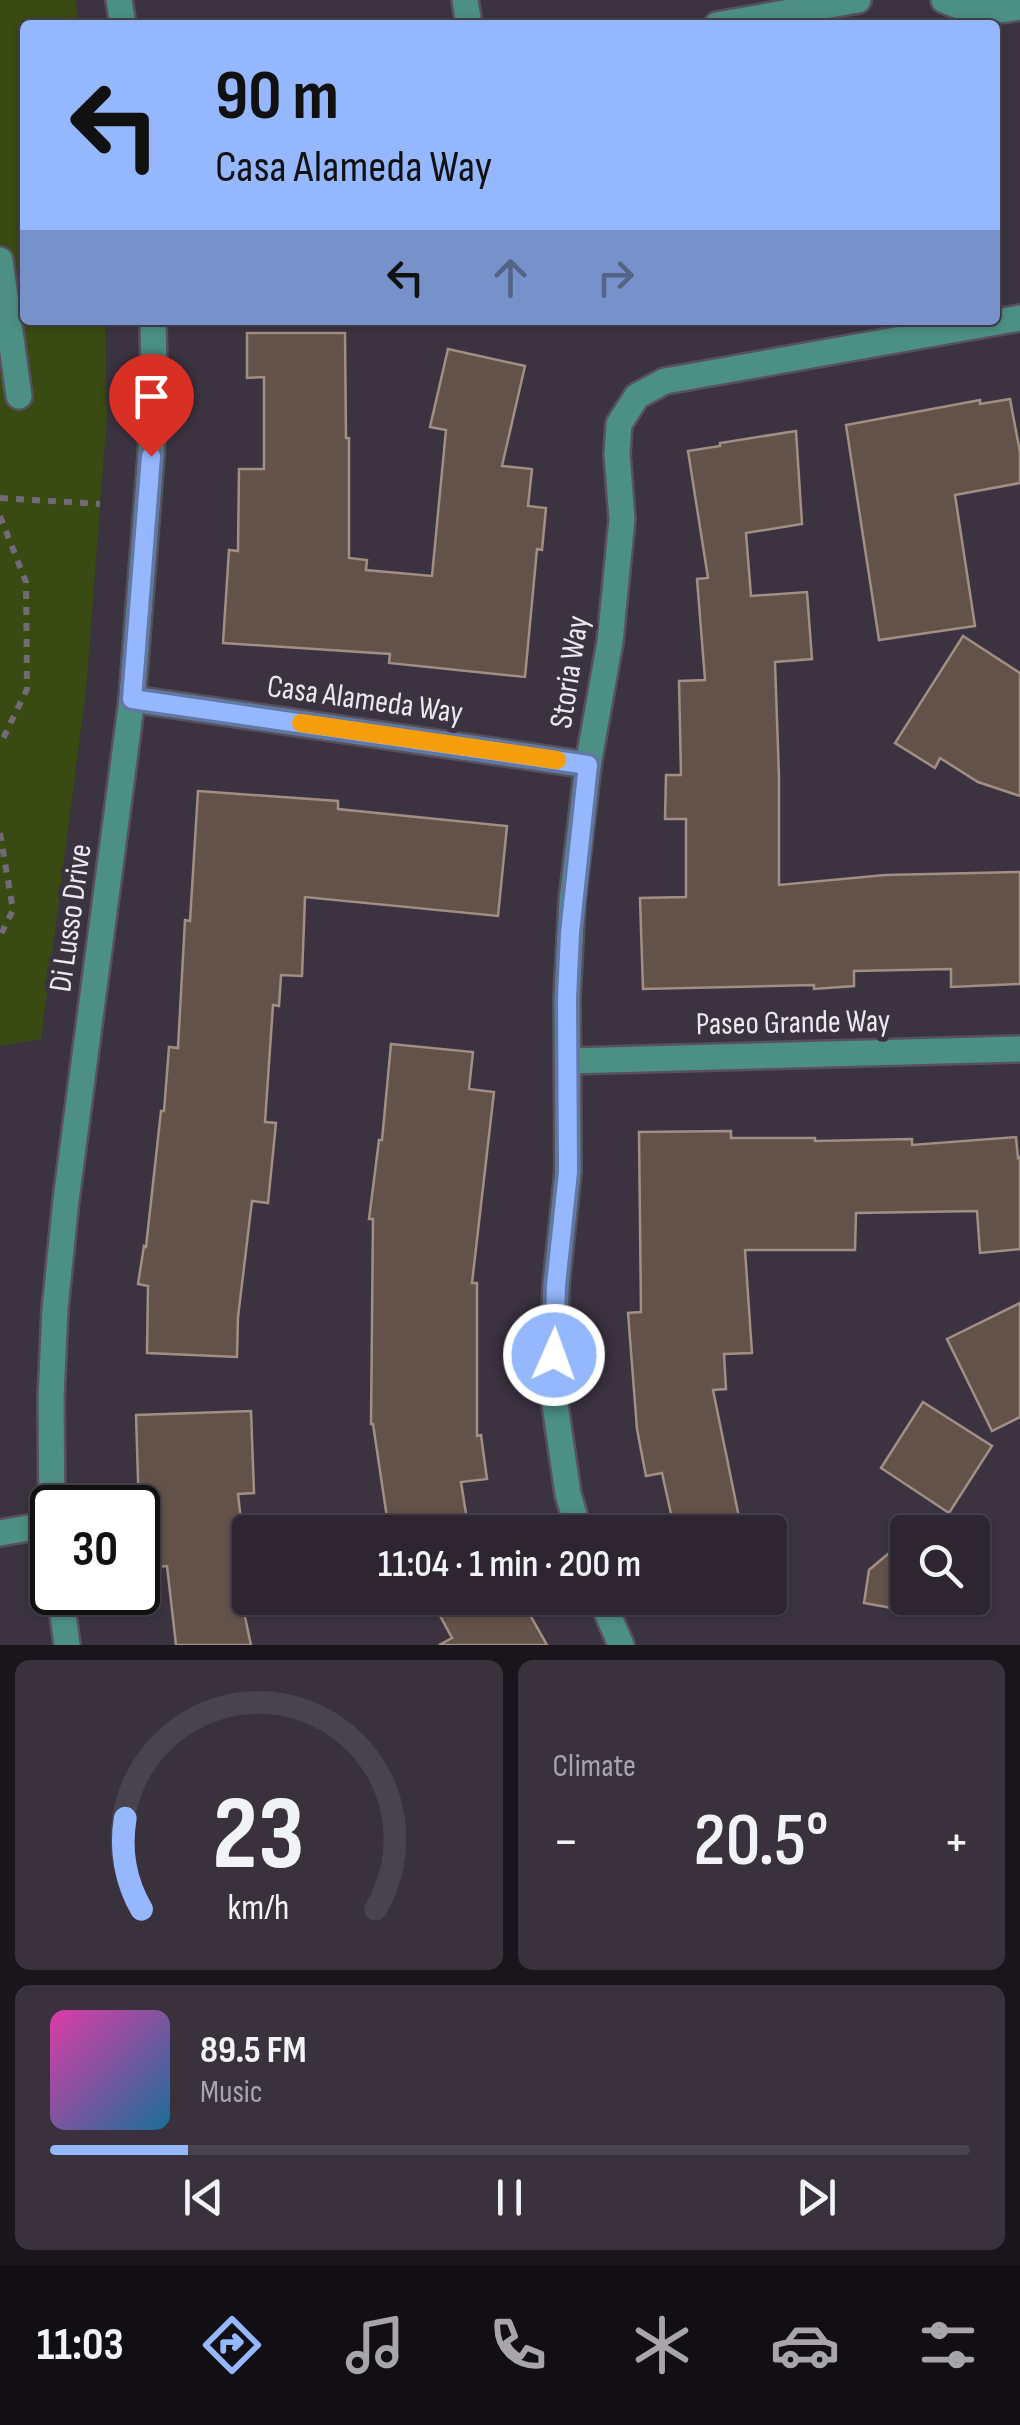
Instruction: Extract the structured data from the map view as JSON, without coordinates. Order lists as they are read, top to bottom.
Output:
{
  "streets": {
    "street": [
      "Storia Way",
      "Casa Alameda Way",
      "Di Lusso Drive",
      "Paseo Grande Way"
    ]
  },
  "crossings": [
    ["Storia Way", "Casa Alameda Way"],
    ["Storia Way", "Paseo Grande Way"],
    ["Casa Alameda Way", "Di Lusso Drive"]
  ],
  "page": {
    "turn": ["90 m", "Casa Alameda Way"],
    "limit": "30",
    "trip": "11:04 · 1 min · 200 m",
    "tile": "Climate",
    "heat": ["−", "20.5°", "+"],
    "song": ["89.5 FM", "Music"],
    "tabs": "11:03",
    "gauge": ["23", "km/h"]
  }
}
